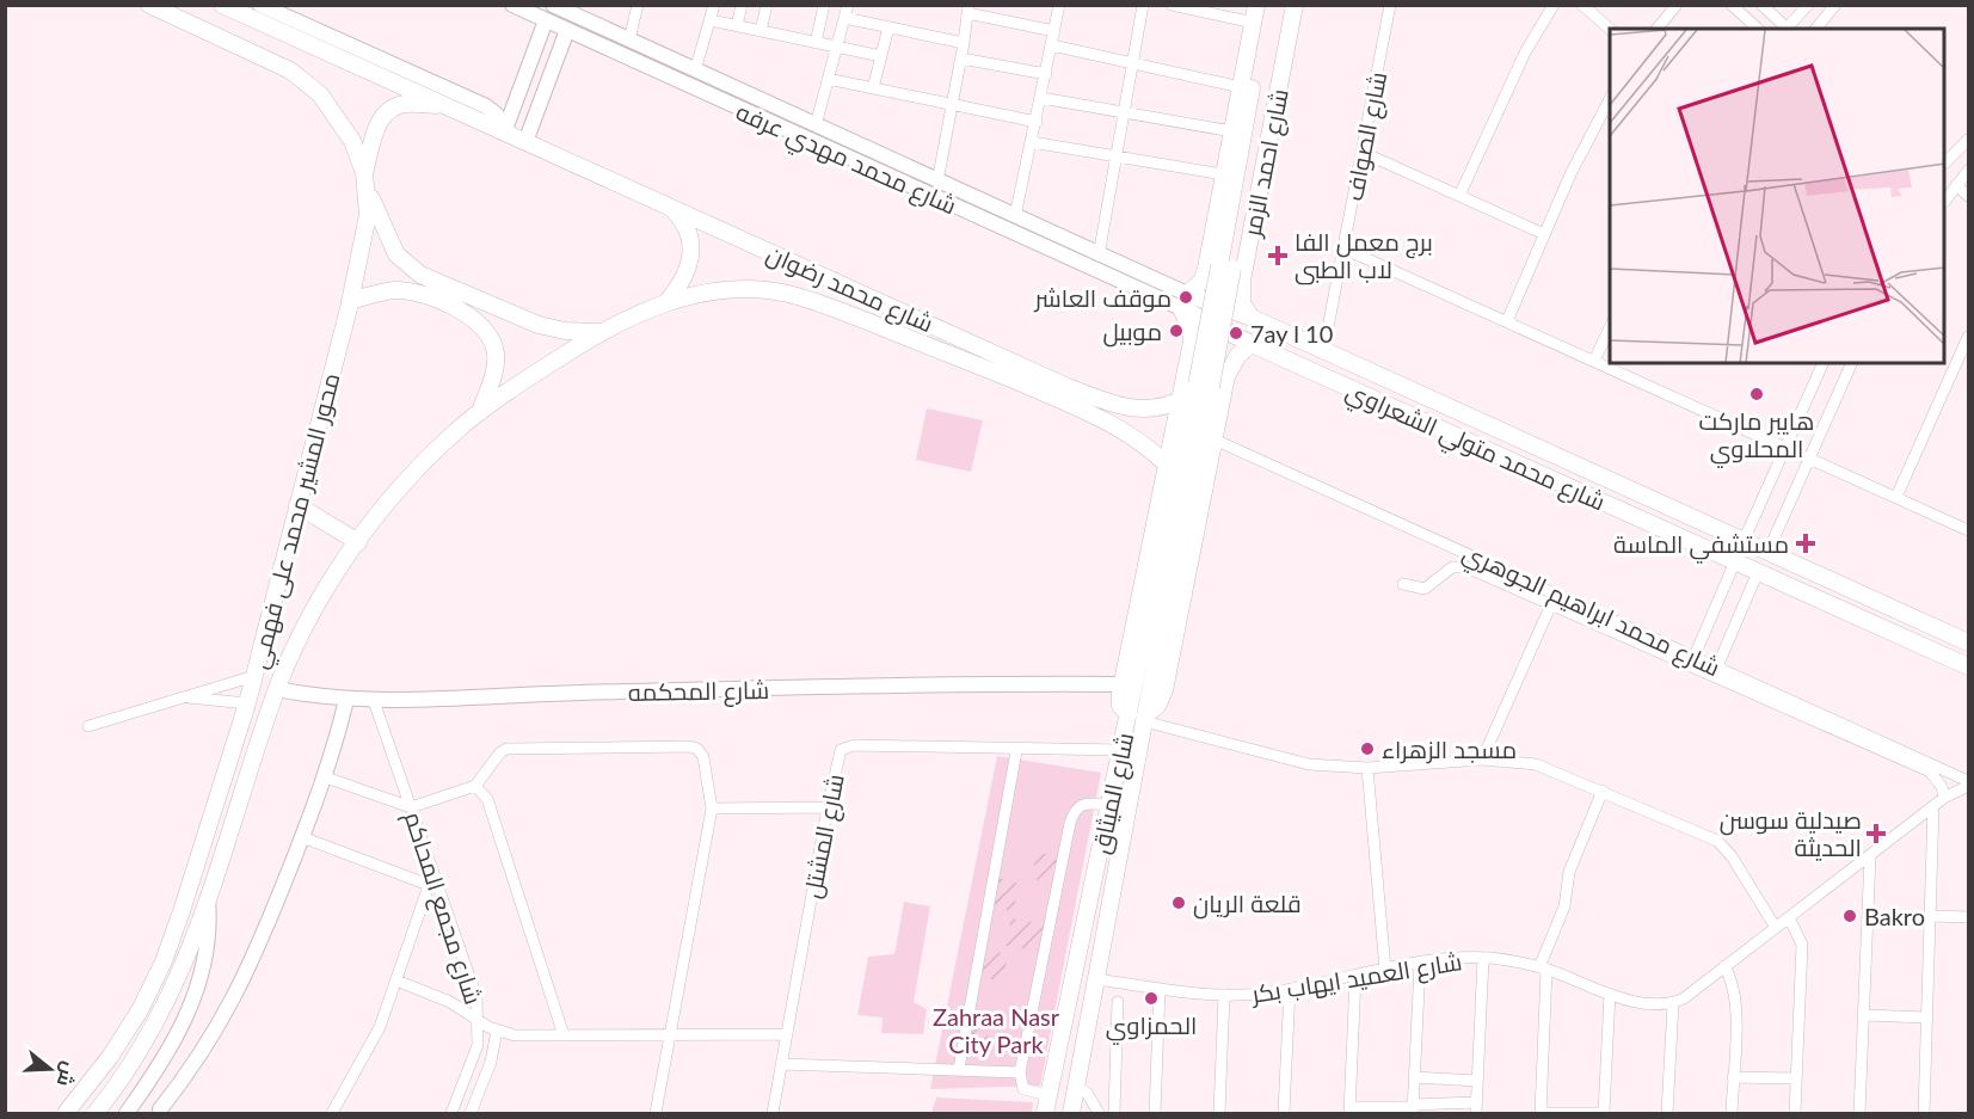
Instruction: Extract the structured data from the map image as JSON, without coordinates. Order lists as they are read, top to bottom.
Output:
{
  "streets": {
    "main road": [
      "شارع احمد الزمر",
      "شارع محمد رضوان",
      "شارع محمد متولي الشعراوي",
      "محور المشير محمد على فهمي",
      "شارع الميثاق"
    ],
    "street": [
      "شارع الصواف",
      "شارع محمد مهدي عرفه",
      "شارع محمد ابراهيم الجوهري",
      "شارع المحكمه",
      "شارع المشتل",
      "شارع مجمع المحاكم",
      "شارع العميد ايهاب بكر"
    ]
  },
  "crossings": [
    ["شارع الصواف", "شارع محمد متولي الشعراوي"],
    ["شارع محمد مهدي عرفه", "شارع احمد الزمر"],
    ["شارع محمد مهدي عرفه", "شارع محمد متولي الشعراوي"],
    ["شارع محمد مهدي عرفه", "شارع الميثاق"],
    ["شارع احمد الزمر", "شارع محمد متولي الشعراوي"],
    ["شارع احمد الزمر", "شارع الميثاق"],
    ["شارع محمد رضوان", "محور المشير محمد على فهمي"],
    ["شارع محمد رضوان", "شارع الميثاق"],
    ["شارع محمد متولي الشعراوي", "شارع الميثاق"],
    ["محور المشير محمد على فهمي", "شارع المحكمه"],
    ["شارع محمد ابراهيم الجوهري", "شارع الميثاق"],
    ["شارع المحكمه", "شارع الميثاق"],
    ["شارع المحكمه", "شارع مجمع المحاكم"],
    ["شارع الميثاق", "شارع المشتل"],
    ["شارع الميثاق", "شارع العميد ايهاب بكر"]
  ],
  "parks": ["Zahraa Nasr City Park"],
  "places": {
    "health": ["برج معمل الفا لاب الطبى", "مستشفي الماسة", "صيدلية سوسن الحديثة"],
    "other": [
      "موقف العاشر",
      "موبيل",
      "7ay l 10",
      "هايبر ماركت المحلاوي",
      "مسجد الزهراء",
      "قلعة الريان",
      "Bakro",
      "الحمزاوي"
    ]
  },
  "north": "right"
}
